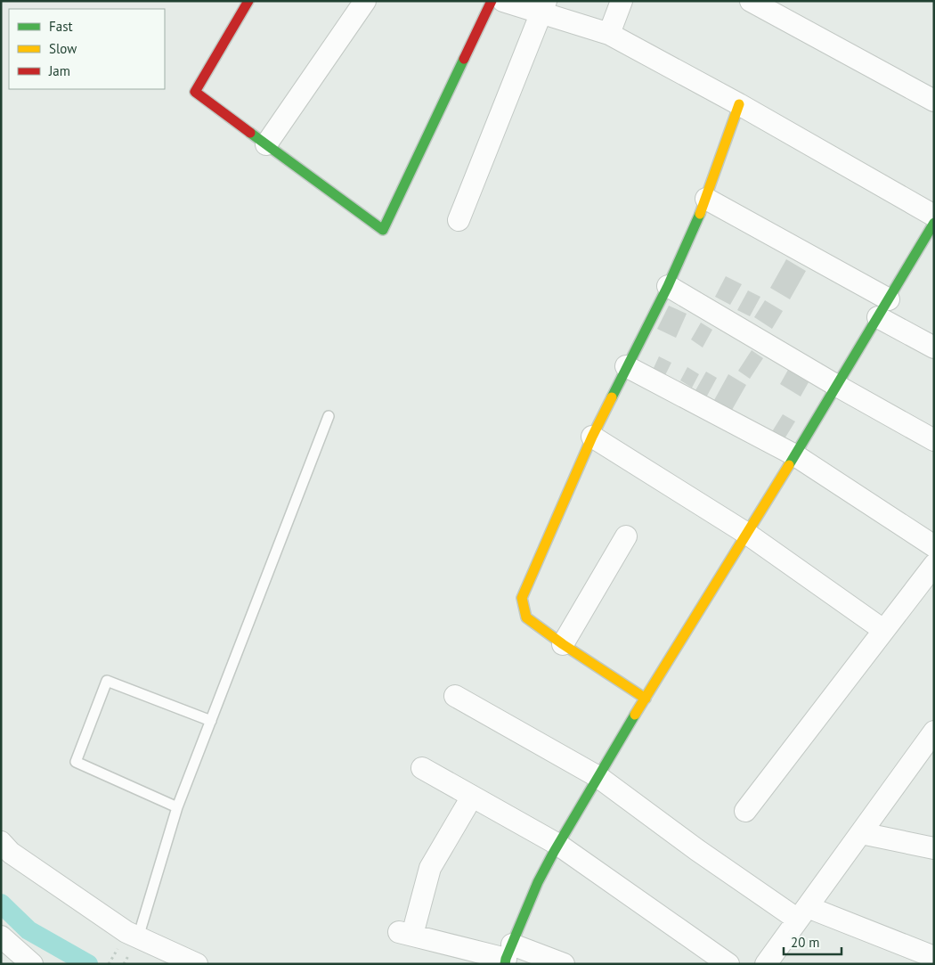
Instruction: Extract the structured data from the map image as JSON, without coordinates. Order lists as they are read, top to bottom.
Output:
{
  "legend": ["Fast", "Slow", "Jam"],
  "scale_bar": "20 m"
}
